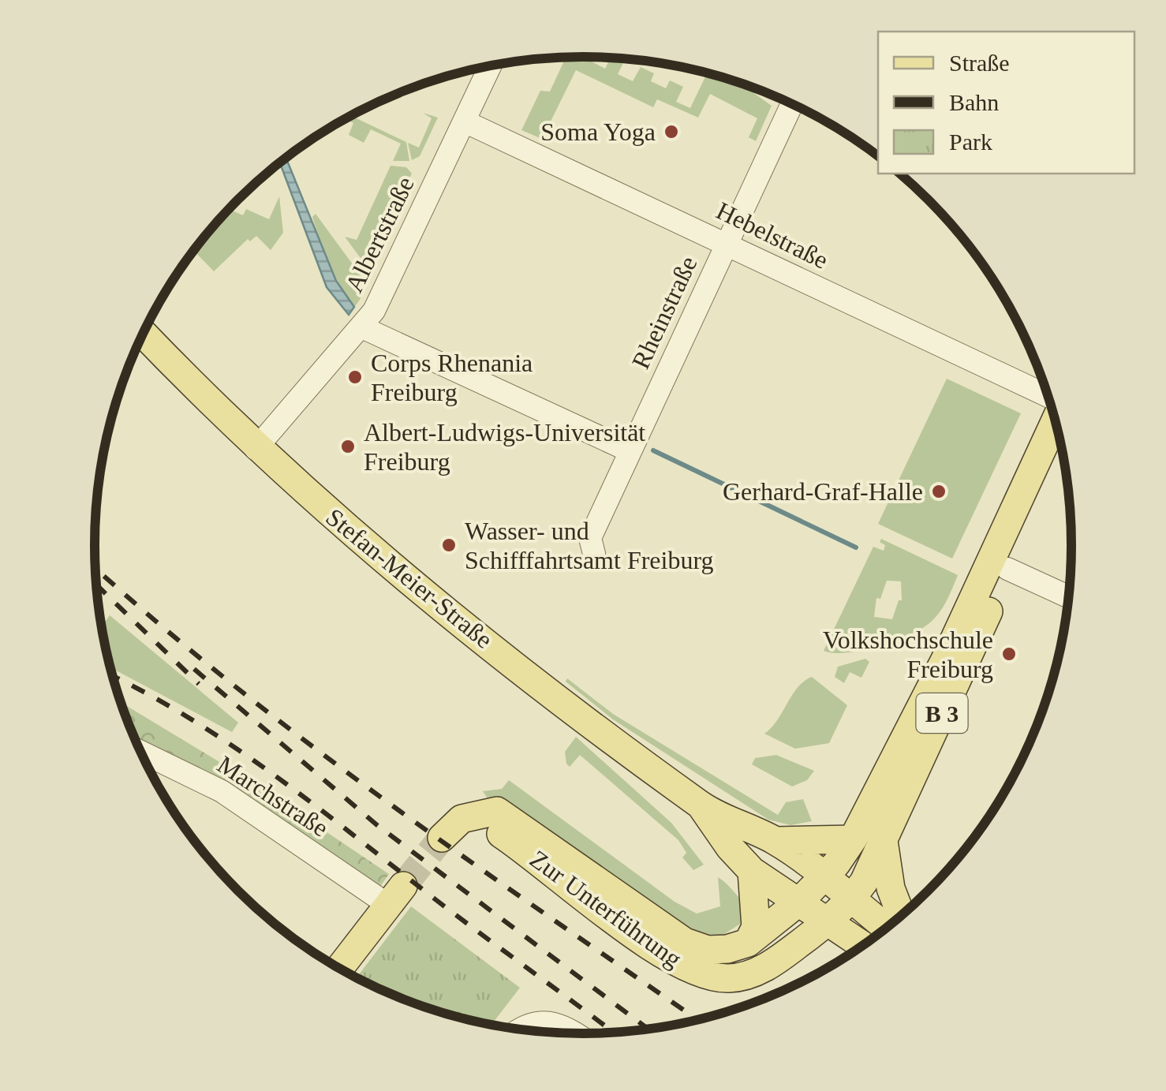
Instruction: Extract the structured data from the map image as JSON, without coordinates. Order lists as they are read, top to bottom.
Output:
{
  "streets": {
    "main road": ["Stefan-Meier-Straße", "B 3", "Zur Unterführung"],
    "street": [
      "Albertstraße",
      "Hebelstraße",
      "Rheinstraße",
      "Marchstraße"
    ]
  },
  "crossings": [
    ["Albertstraße", "Hebelstraße"],
    ["Albertstraße", "Stefan-Meier-Straße"],
    ["Hebelstraße", "Rheinstraße"],
    ["Stefan-Meier-Straße", "B 3"],
    ["Stefan-Meier-Straße", "Zur Unterführung"],
    ["B 3", "Zur Unterführung"]
  ],
  "places": [
    "Soma Yoga",
    "Corps Rhenania Freiburg",
    "Albert-Ludwigs-Universität Freiburg",
    "Gerhard-Graf-Halle",
    "Wasser- und Schifffahrtsamt Freiburg",
    "Volkshochschule Freiburg"
  ],
  "legend": ["Straße", "Bahn", "Park"]
}
